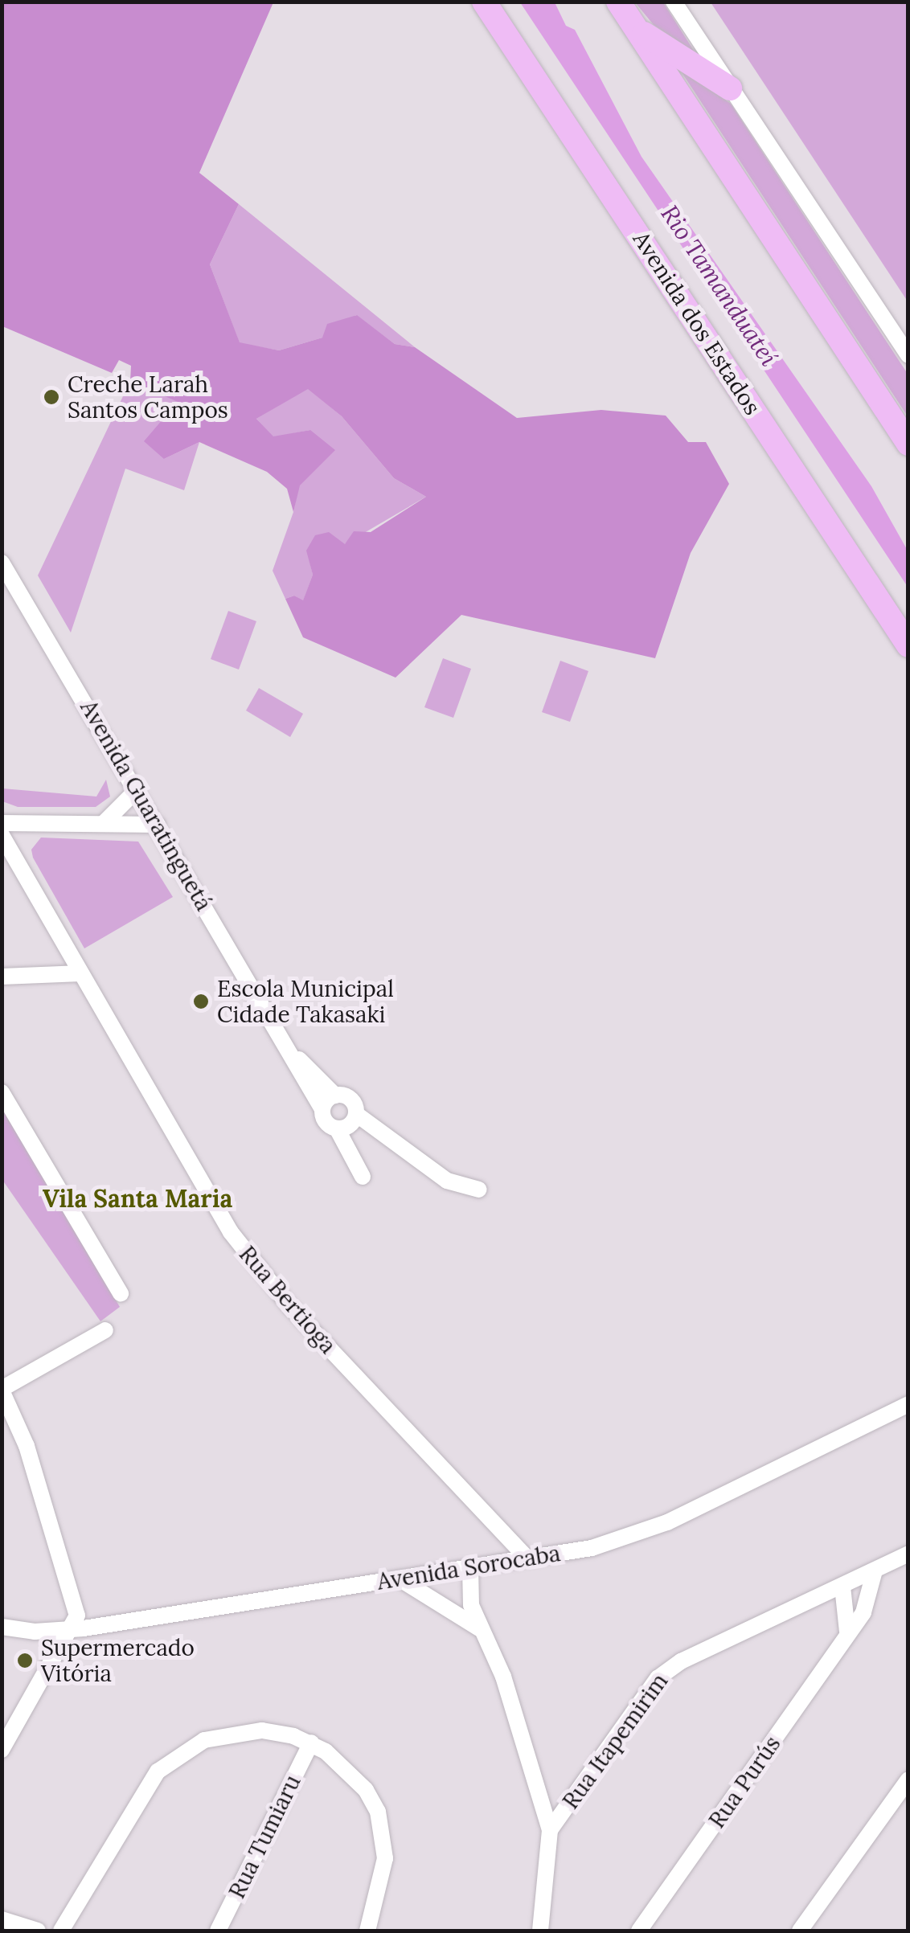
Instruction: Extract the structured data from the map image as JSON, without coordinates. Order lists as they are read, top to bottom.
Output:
{
  "streets": {
    "highway": ["Avenida dos Estados"],
    "street": [
      "Avenida Guaratinguetá",
      "Rua Bertioga",
      "Avenida Sorocaba",
      "Rua Itapemirim",
      "Rua Purús",
      "Rua Tumiaru"
    ]
  },
  "crossings": [
    ["Rua Bertioga", "Avenida Sorocaba"],
    ["Rua Itapemirim", "Rua Purús"]
  ],
  "districts": ["Vila Santa Maria"],
  "water": ["Rio Tamanduateí"],
  "places": ["Creche Larah Santos Campos", "Escola Municipal Cidade Takasaki", "Supermercado Vitória"]
}
